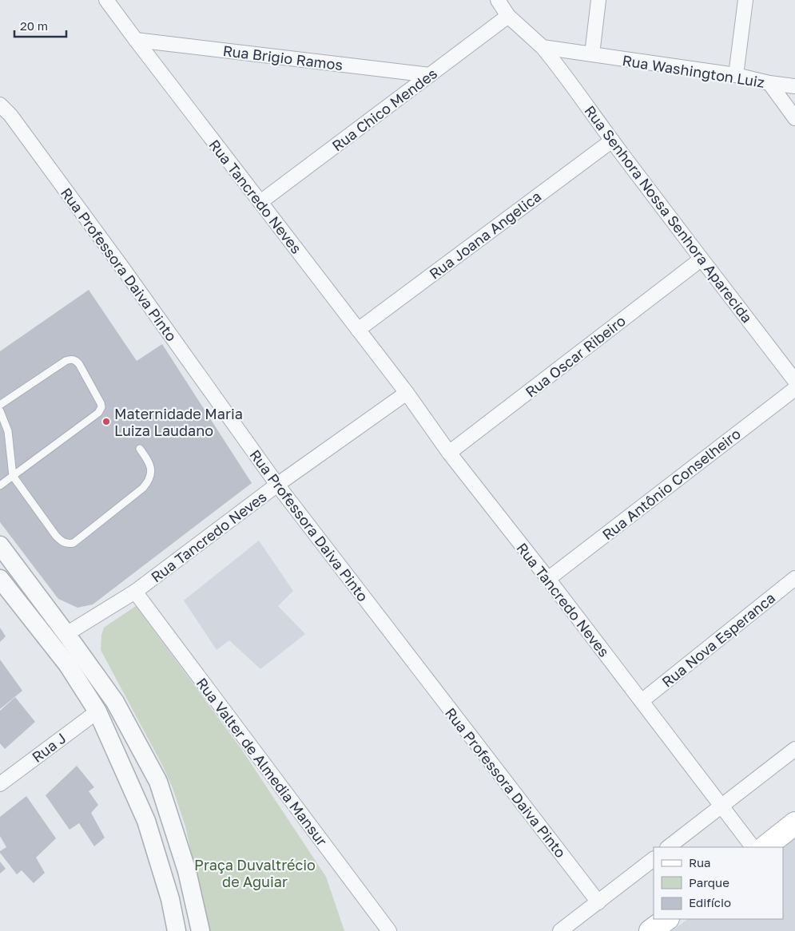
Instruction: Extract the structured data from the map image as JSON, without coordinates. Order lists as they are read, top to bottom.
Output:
{
  "streets": {
    "street": [
      "Rua Brigio Ramos",
      "Rua Washington Luiz",
      "Rua Chico Mendes",
      "Rua Tancredo Neves",
      "Rua Senhora Nossa Senhora Aparecida",
      "Rua Joana Angelica",
      "Rua Professora Daiva Pinto",
      "Rua Oscar Ribeiro",
      "Rua Antônio Conselheiro",
      "Rua Nova Esperanca",
      "Rua J",
      "Rua Valter de Almedia Mansur"
    ]
  },
  "crossings": [
    ["Rua Brigio Ramos", "Rua Chico Mendes"],
    ["Rua Brigio Ramos", "Rua Tancredo Neves"],
    ["Rua Washington Luiz", "Rua Senhora Nossa Senhora Aparecida"],
    ["Rua Chico Mendes", "Rua Tancredo Neves"],
    ["Rua Chico Mendes", "Rua Senhora Nossa Senhora Aparecida"],
    ["Rua Tancredo Neves", "Rua Joana Angelica"],
    ["Rua Tancredo Neves", "Rua Professora Daiva Pinto"],
    ["Rua Tancredo Neves", "Rua Oscar Ribeiro"],
    ["Rua Tancredo Neves", "Rua Antônio Conselheiro"],
    ["Rua Tancredo Neves", "Rua Nova Esperanca"],
    ["Rua Tancredo Neves", "Rua Valter de Almedia Mansur"],
    ["Rua Senhora Nossa Senhora Aparecida", "Rua Joana Angelica"],
    ["Rua Senhora Nossa Senhora Aparecida", "Rua Oscar Ribeiro"]
  ],
  "parks": ["Praça Duvaltrécio de Aguiar"],
  "places": ["Maternidade Maria Luiza Laudano"],
  "legend": ["Rua", "Parque", "Edifício"],
  "scale_bar": "20 m"
}
